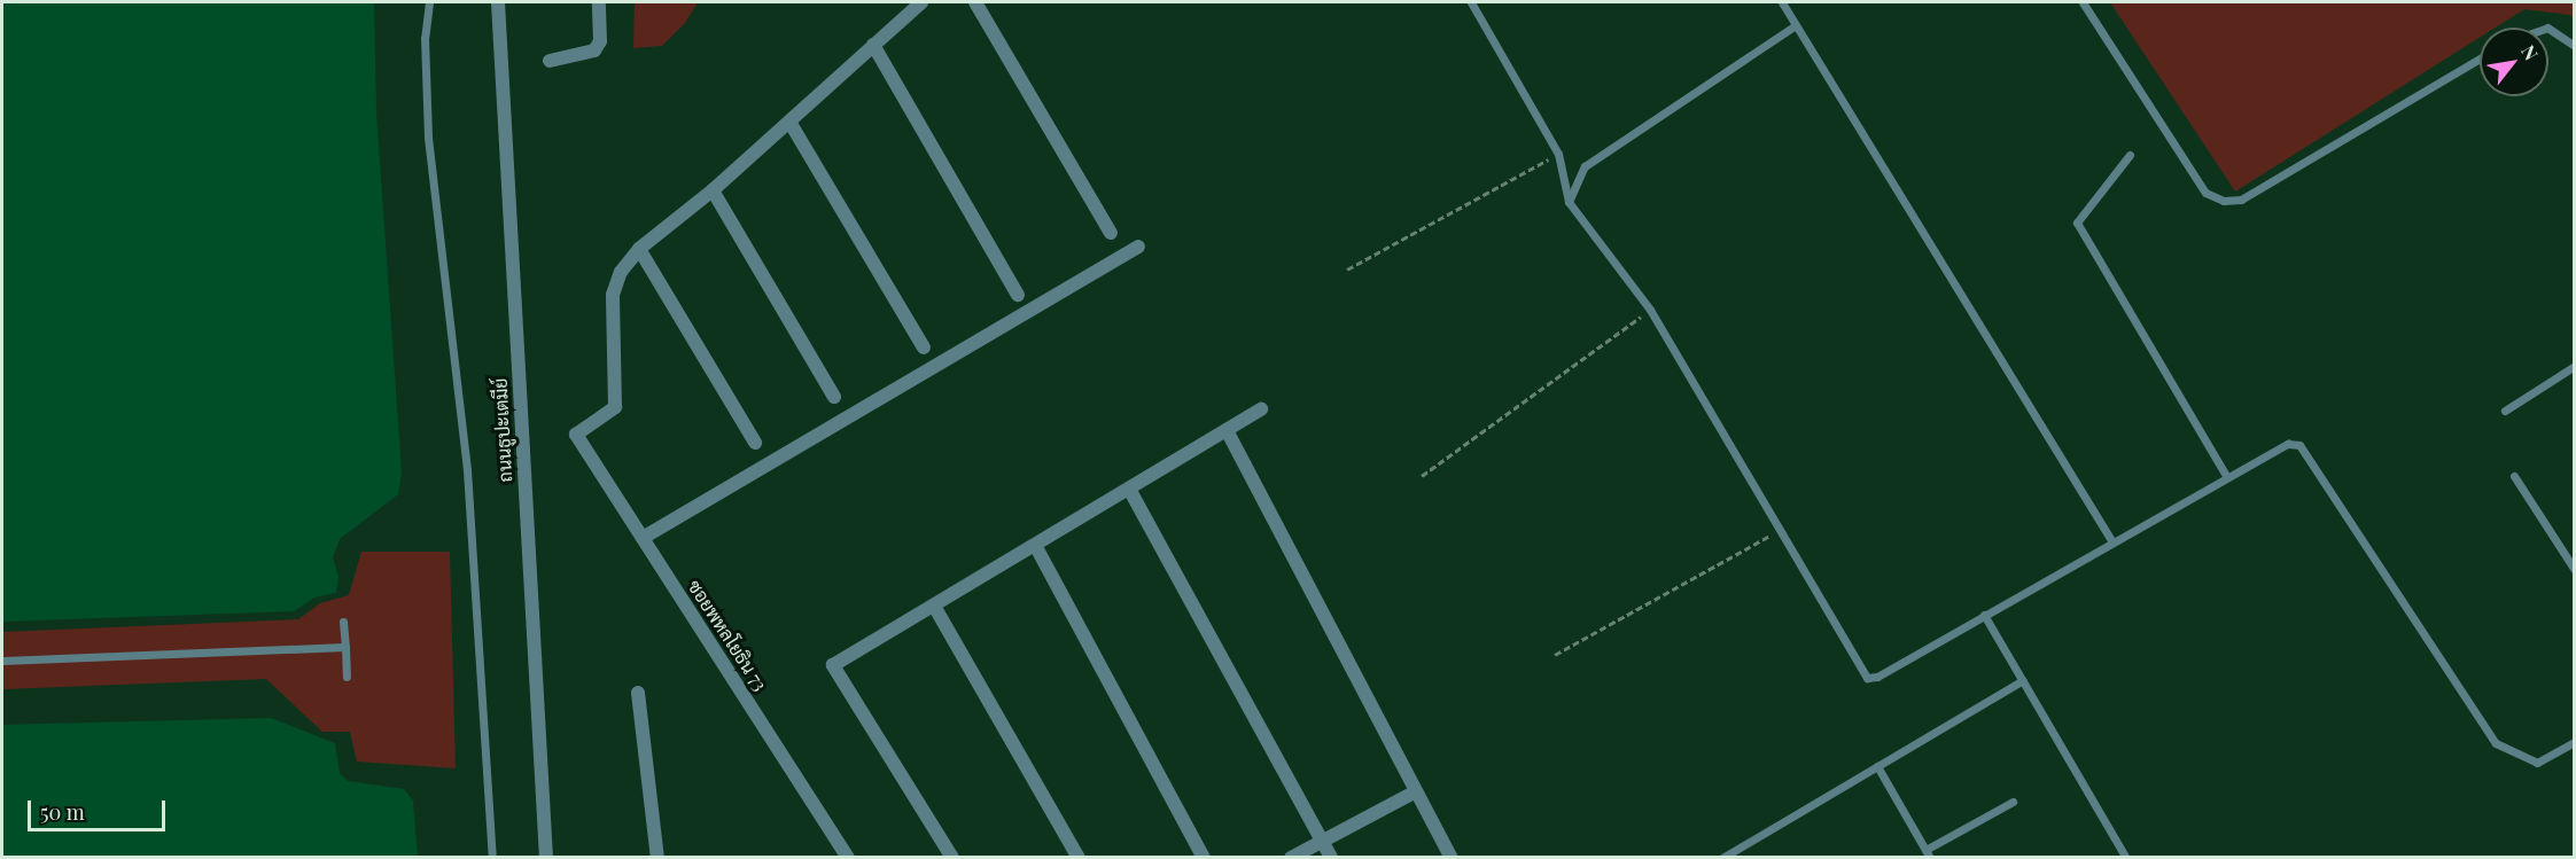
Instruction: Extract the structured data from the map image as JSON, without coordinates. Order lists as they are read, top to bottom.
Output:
{
  "streets": {
    "street": ["ถนนธูปะเตมีย์", "ซอยพหลโยธิน 73"]
  },
  "scale_bar": "50 m",
  "north": "top right"
}
